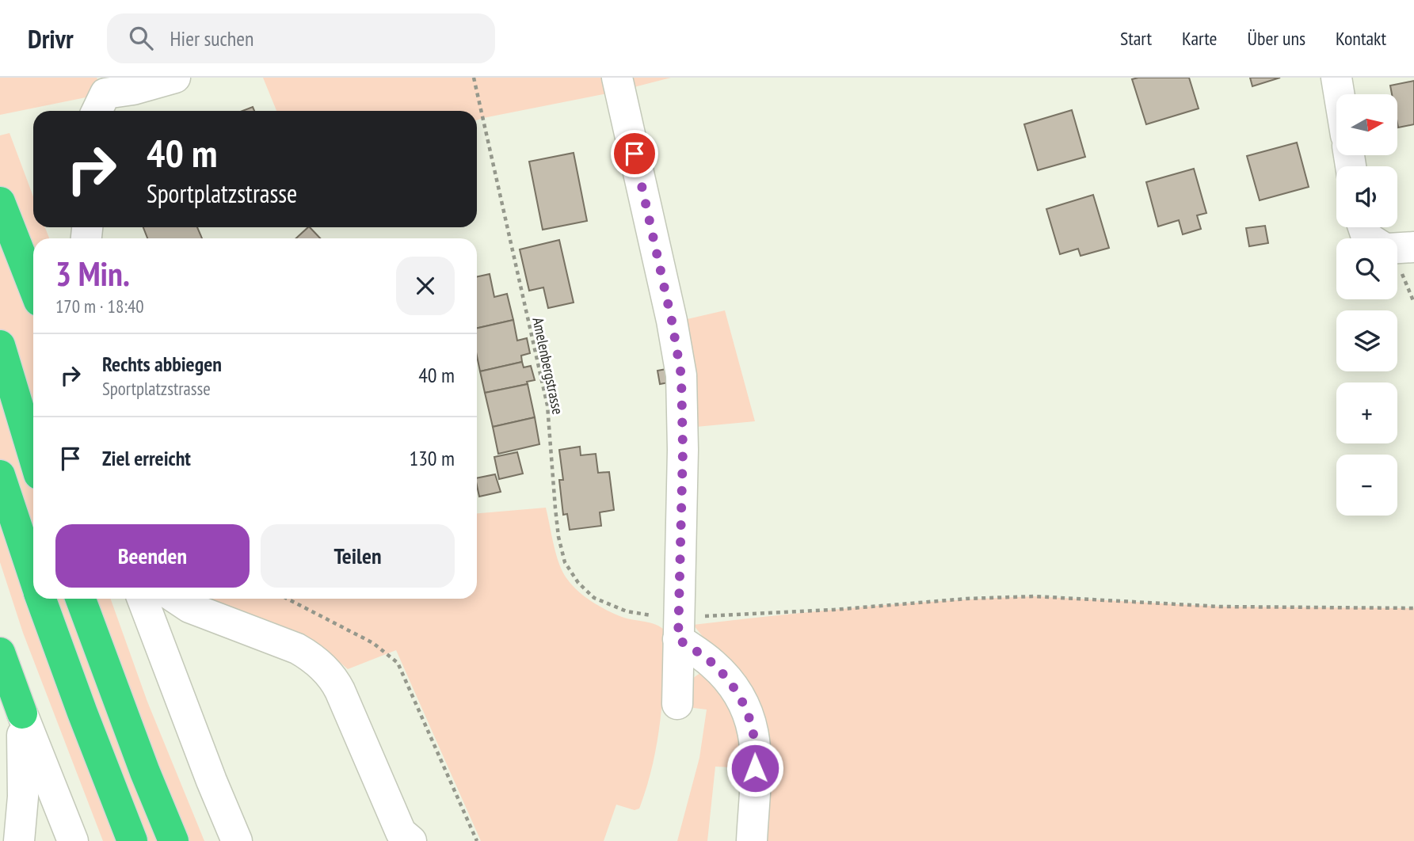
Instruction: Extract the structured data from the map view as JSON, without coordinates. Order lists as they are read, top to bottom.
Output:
{
  "streets": {
    "path": ["Amelenbergstrasse"]
  },
  "north": "right",
  "page": {
    "header": "Drivr",
    "search": "Hier suchen",
    "nav": [
      "Start",
      "Karte",
      "Über uns",
      "Kontakt"
    ],
    "map_buttons": ["+", "−"],
    "turn": ["40 m", "Sportplatzstrasse"],
    "heading": ["3 Min.", "170 m · 18:40"],
    "list": [
      {
        "name": "Rechts abbiegen",
        "note": "Sportplatzstrasse",
        "value": "40 m"
      },
      {
        "name": "Ziel erreicht",
        "value": "130 m"
      }
    ],
    "buttons": ["Beenden", "Teilen"]
  }
}
